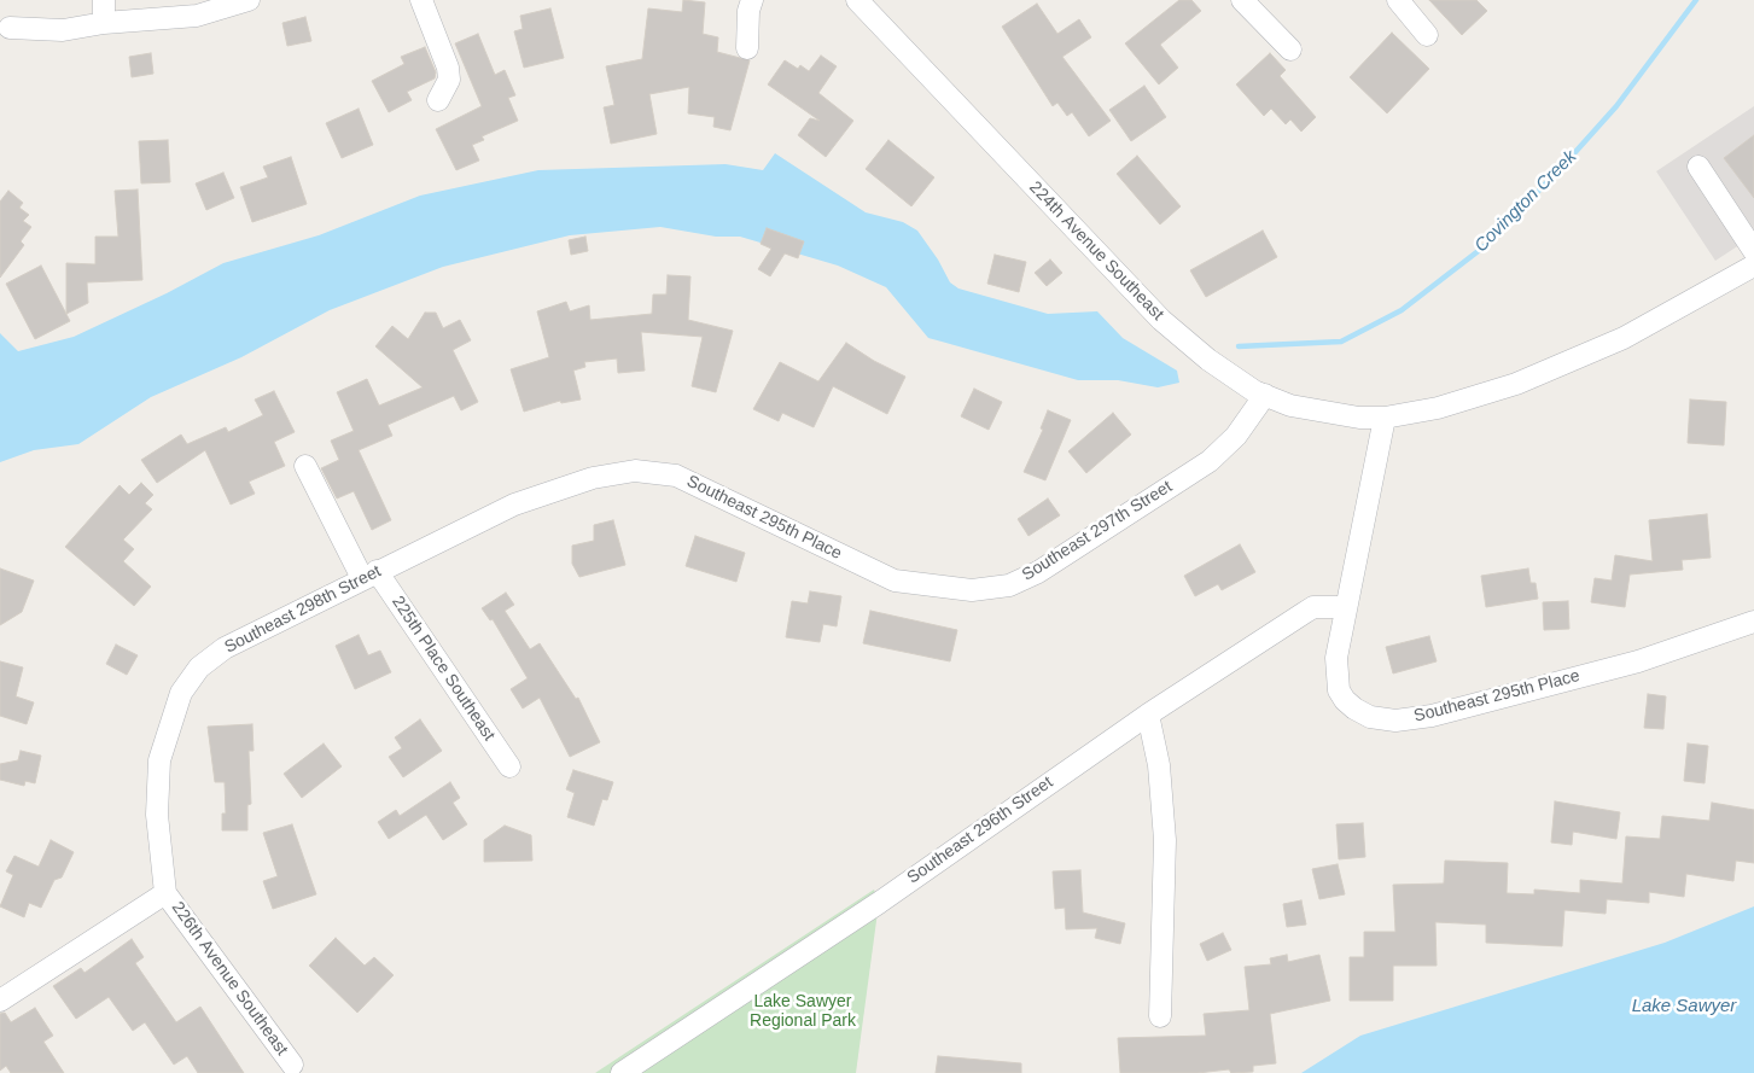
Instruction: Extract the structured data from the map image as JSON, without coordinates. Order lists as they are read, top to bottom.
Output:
{
  "streets": {
    "street": [
      "224th Avenue Southeast",
      "Southeast 295th Place",
      "Southeast 297th Street",
      "Southeast 298th Street",
      "225th Place Southeast",
      "Southeast 296th Street",
      "226th Avenue Southeast"
    ]
  },
  "crossings": [
    ["224th Avenue Southeast", "Southeast 295th Place"],
    ["224th Avenue Southeast", "Southeast 297th Street"],
    ["Southeast 295th Place", "Southeast 297th Street"],
    ["Southeast 295th Place", "Southeast 298th Street"],
    ["Southeast 295th Place", "Southeast 296th Street"],
    ["Southeast 298th Street", "225th Place Southeast"],
    ["Southeast 298th Street", "226th Avenue Southeast"]
  ],
  "water": ["Covington Creek", "Lake Sawyer"],
  "parks": ["Lake Sawyer Regional Park"]
}
